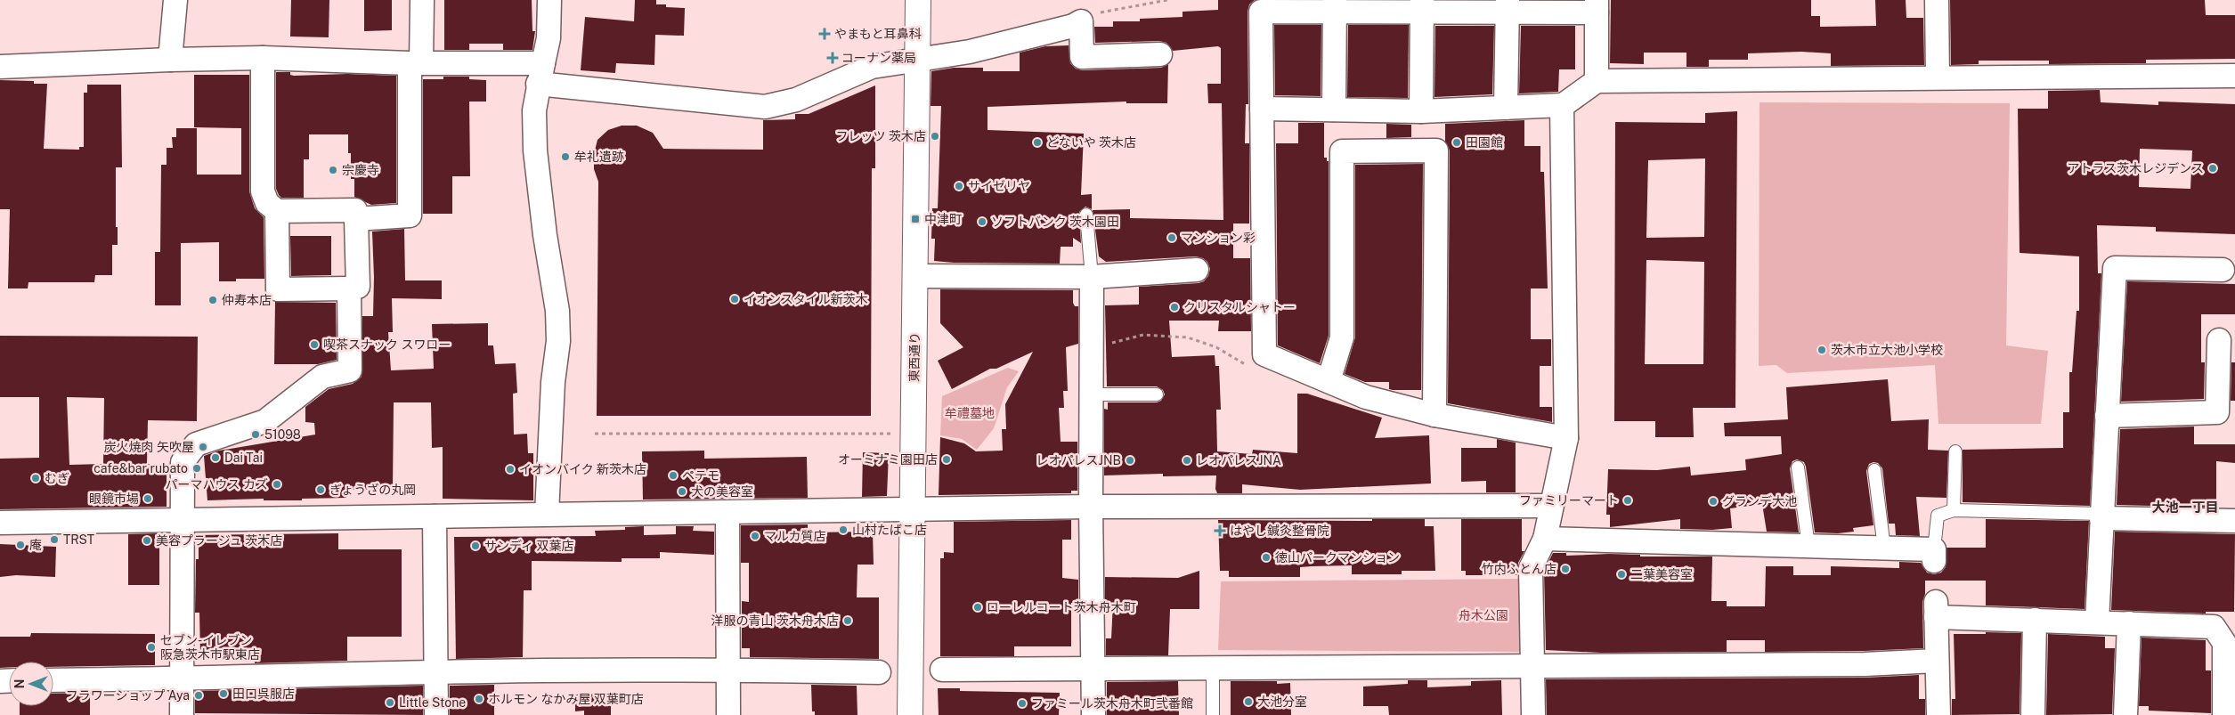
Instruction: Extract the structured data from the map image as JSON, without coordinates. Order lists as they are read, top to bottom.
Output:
{
  "streets": {
    "street": ["東西通り"]
  },
  "districts": ["大池一丁目"],
  "parks": ["牟禮墓地", "舟木公園"],
  "places": {
    "health": ["やまもと耳鼻科", "コーナン薬局", "はやし鍼灸整骨院"],
    "other": [
      "フレッツ 茨木店",
      "どないや 茨木店",
      "田園館",
      "牟礼遺跡",
      "アトラス茨木レジデンス",
      "宗慶寺",
      "サイゼリヤ",
      "ソフトバンク 茨木園田",
      "マンション彩",
      "イオンスタイル新茨木",
      "仲寿本店",
      "クリスタルシャトー",
      "喫茶スナック スワロー",
      "茨木市立大池小学校",
      "51098",
      "炭火焼肉 矢吹屋",
      "Dai Tai",
      "オーミナミ園田店",
      "レオパレスJNB",
      "レオパレスJNA",
      "cafe&bar rubato",
      "イオンバイク 新茨木店",
      "ペテモ",
      "むぎ",
      "パーマハウス カズ",
      "ぎょうざの丸岡",
      "犬の美容室",
      "眼鏡市場",
      "ファミリーマート",
      "グランデ大池",
      "山村たばこ店",
      "マルカ質店",
      "TRST",
      "美容プラージュ 茨木店",
      "庵",
      "サンディ 双葉店",
      "徳山パークマンション",
      "竹内ふとん店",
      "二葉美容室",
      "ローレルコート茨木舟木町",
      "洋服の青山 茨木舟木店",
      "セブン-イレブン 阪急茨木市駅東店",
      "田口呉服店",
      "フラワーショップ Aya",
      "ホルモン なかみ屋 双葉町店",
      "大池分室",
      "Little Stone",
      "ファミール茨木舟木町弐番館"
    ],
    "transit": ["中津町"]
  },
  "north": "left"
}
